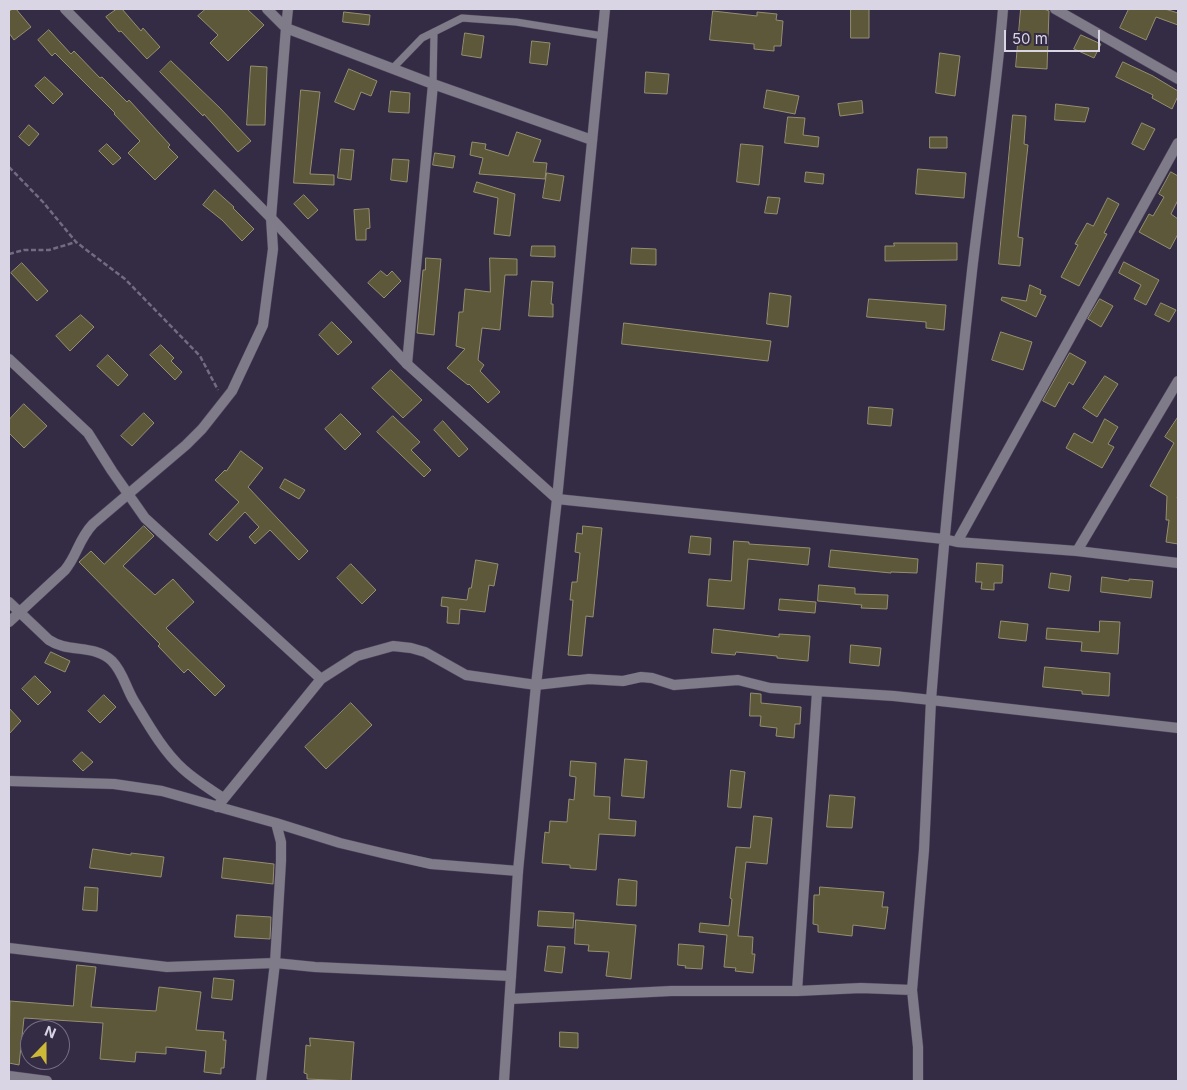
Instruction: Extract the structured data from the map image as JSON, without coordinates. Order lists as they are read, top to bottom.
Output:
{
  "scale_bar": "50 m",
  "north": "top"
}
